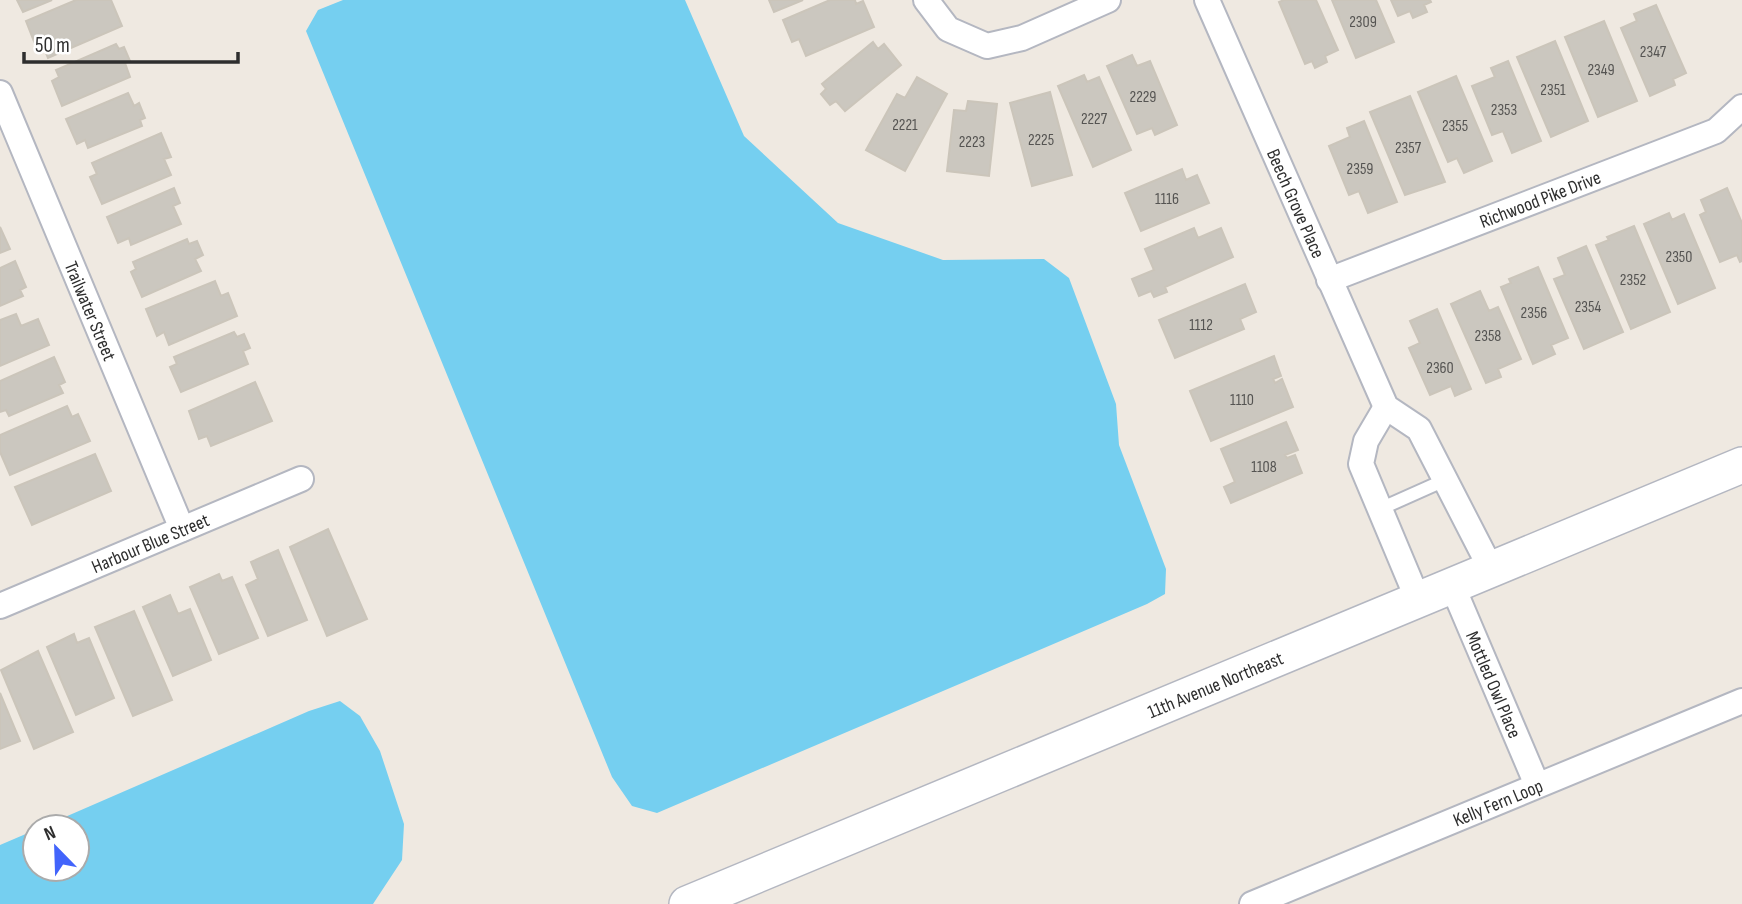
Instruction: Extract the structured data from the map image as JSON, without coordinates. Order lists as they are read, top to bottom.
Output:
{
  "streets": {
    "street": [
      "Richwood Pike Drive",
      "Beech Grove Place",
      "Trailwater Street",
      "Harbour Blue Street",
      "11th Avenue Northeast",
      "Mottled Owl Place",
      "Kelly Fern Loop"
    ]
  },
  "crossings": [
    ["Richwood Pike Drive", "Beech Grove Place"],
    ["Trailwater Street", "Harbour Blue Street"],
    ["11th Avenue Northeast", "Mottled Owl Place"],
    ["Mottled Owl Place", "Kelly Fern Loop"]
  ],
  "house_numbers": [
    "2309",
    "2347",
    "2349",
    "2351",
    "2229",
    "2353",
    "2227",
    "2221",
    "2355",
    "2225",
    "2223",
    "2357",
    "2359",
    "1116",
    "2350",
    "2352",
    "2354",
    "2356",
    "1112",
    "2358",
    "2360",
    "1110",
    "1108"
  ],
  "scale_bar": "50 m",
  "north": "top left"
}
